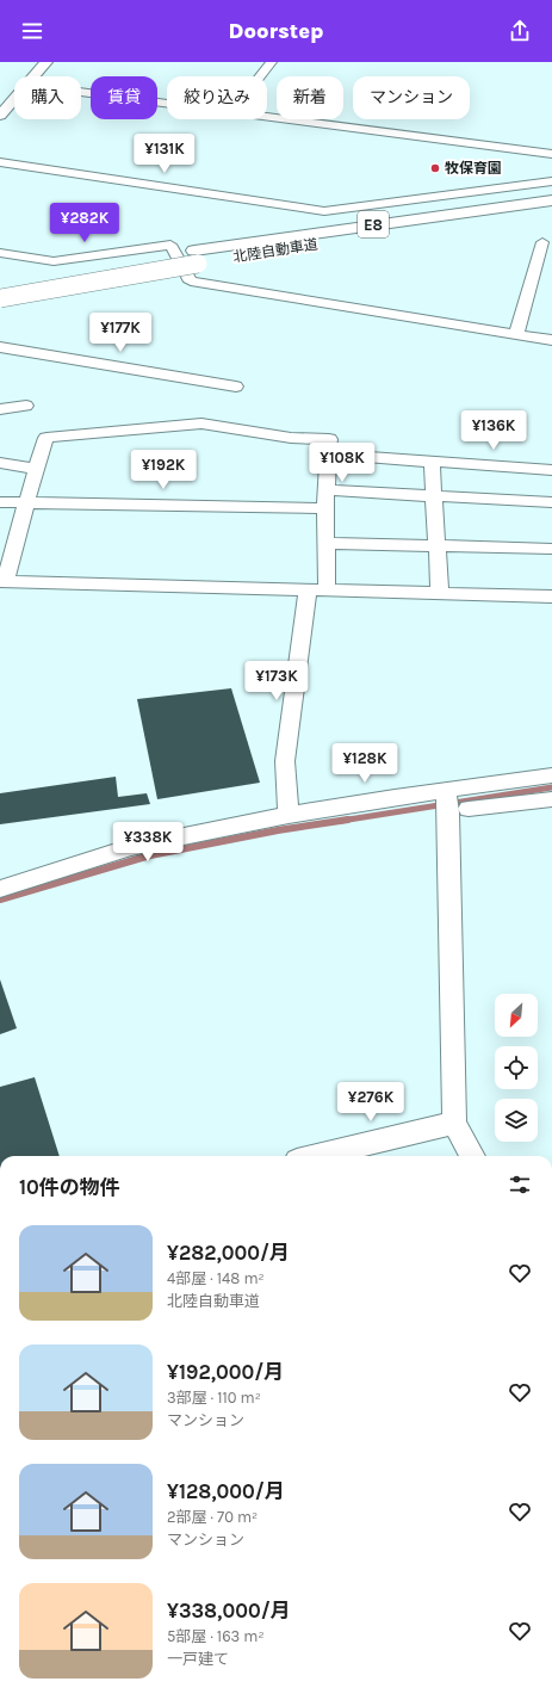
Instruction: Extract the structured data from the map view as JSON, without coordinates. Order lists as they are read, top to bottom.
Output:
{
  "streets": {
    "main road": ["E8", "北陸自動車道"]
  },
  "places": ["牧保育園"],
  "north": "bottom left",
  "page": {
    "header": "Doorstep",
    "chip": [
      "購入",
      "賃貸",
      "絞り込み",
      "新着",
      "マンション"
    ],
    "price": [
      "¥131K",
      "¥282K",
      "¥177K",
      "¥136K",
      "¥108K",
      "¥192K",
      "¥173K",
      "¥128K",
      "¥338K",
      "¥276K"
    ],
    "heading": "10件の物件",
    "list": [
      {
        "name": "¥282,000/月",
        "note": "4部屋 · 148 m² · 北陸自動車道"
      },
      {
        "name": "¥192,000/月",
        "note": "3部屋 · 110 m² · マンション"
      },
      {
        "name": "¥128,000/月",
        "note": "2部屋 · 70 m² · マンション"
      },
      {
        "name": "¥338,000/月",
        "note": "5部屋 · 163 m² · 一戸建て"
      }
    ]
  }
}
